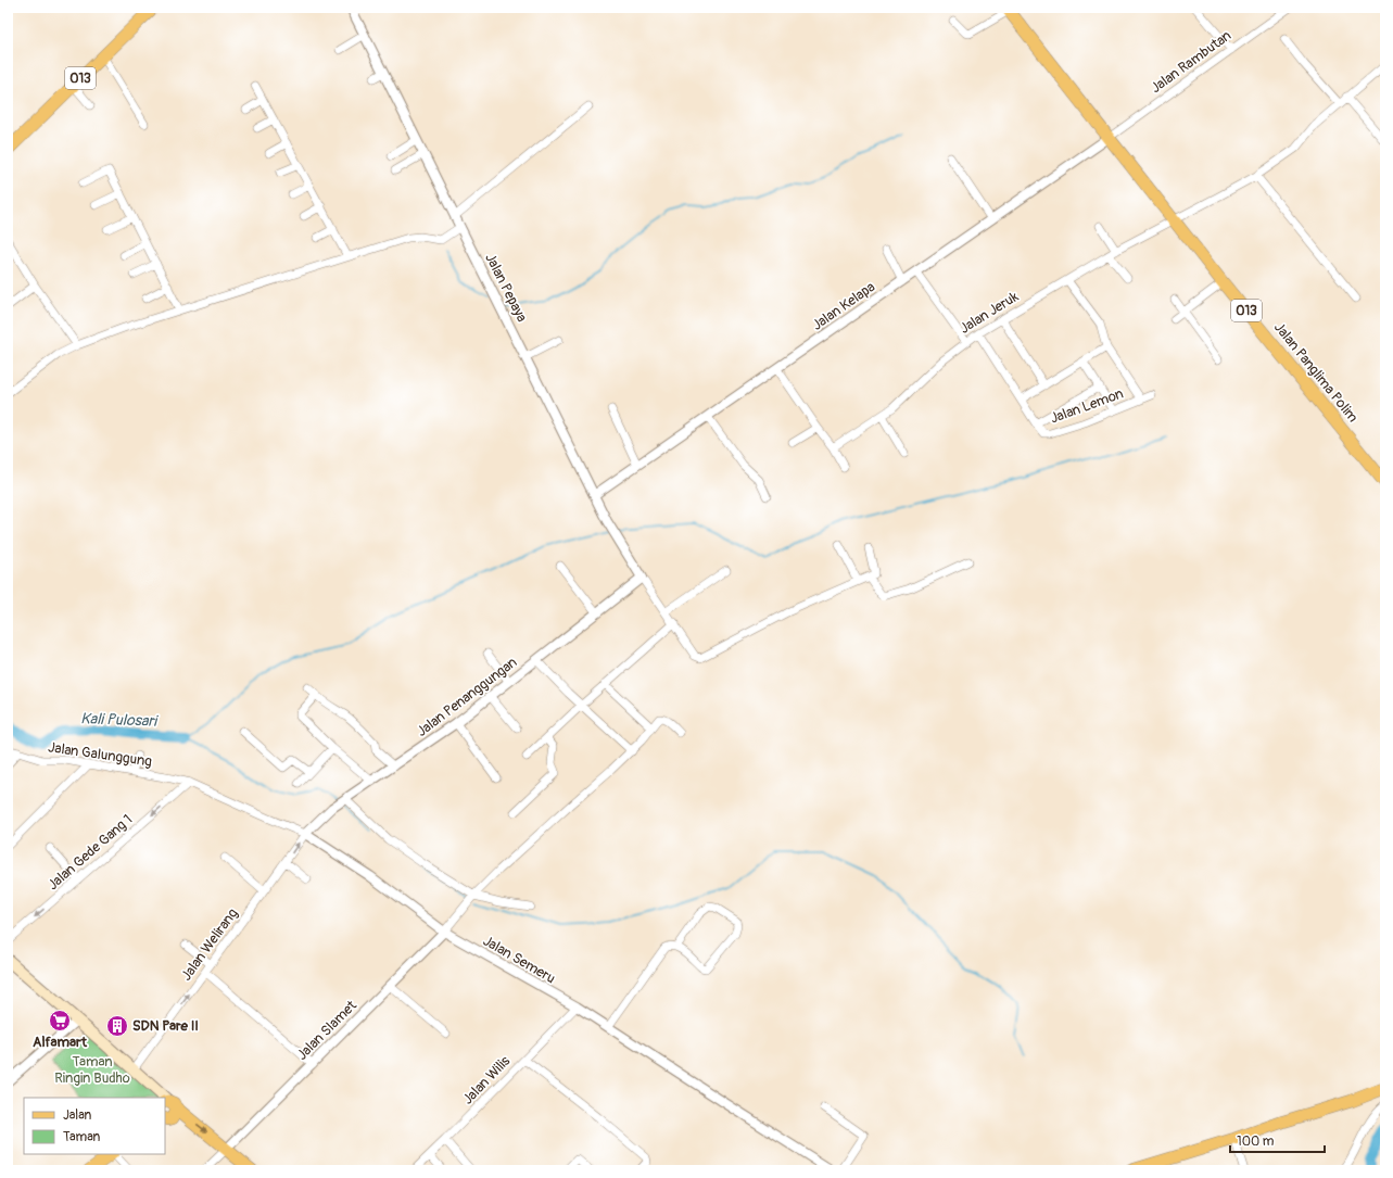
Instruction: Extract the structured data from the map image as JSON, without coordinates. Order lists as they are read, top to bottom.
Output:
{
  "streets": {
    "main road": ["013", "Jalan Panglima Polim"],
    "street": [
      "Jalan Rambutan",
      "Jalan Pepaya",
      "Jalan Kelapa",
      "Jalan Jeruk",
      "Jalan Lemon",
      "Jalan Penanggungan",
      "Jalan Galunggung",
      "Jalan Gede Gang 1",
      "Jalan Welirang",
      "Jalan Semeru",
      "Jalan Slamet",
      "Jalan Wilis"
    ]
  },
  "crossings": [
    ["Jalan Rambutan", "013"],
    ["Jalan Rambutan", "Jalan Kelapa"],
    ["Jalan Rambutan", "Jalan Panglima Polim"],
    ["013", "Jalan Kelapa"],
    ["013", "Jalan Panglima Polim"],
    ["Jalan Pepaya", "Jalan Kelapa"],
    ["Jalan Pepaya", "Jalan Penanggungan"],
    ["Jalan Kelapa", "Jalan Panglima Polim"],
    ["Jalan Jeruk", "Jalan Panglima Polim"],
    ["Jalan Jeruk", "Jalan Lemon"],
    ["Jalan Penanggungan", "Jalan Welirang"],
    ["Jalan Penanggungan", "Jalan Semeru"],
    ["Jalan Galunggung", "Jalan Gede Gang 1"],
    ["Jalan Galunggung", "Jalan Semeru"],
    ["Jalan Gede Gang 1", "Jalan Semeru"],
    ["Jalan Welirang", "Jalan Semeru"],
    ["Jalan Semeru", "Jalan Slamet"],
    ["Jalan Semeru", "Jalan Wilis"]
  ],
  "one_way": ["Jalan Gede Gang 1", "Jalan Welirang"],
  "water": ["Kali Pulosari"],
  "parks": ["Taman Ringin Budho"],
  "places": {
    "supermarket": ["Alfamart"],
    "building": ["SDN Pare II"]
  },
  "legend": ["Jalan", "Taman"],
  "scale_bar": "100 m"
}
